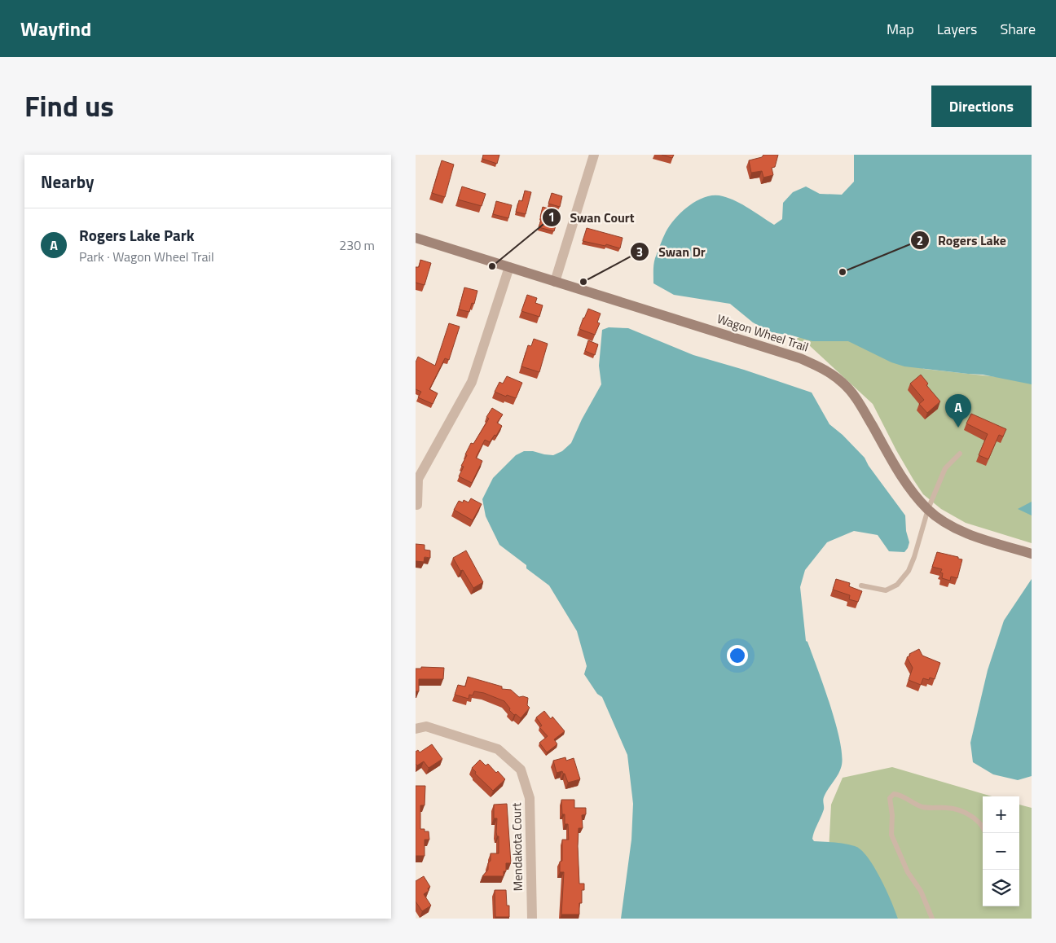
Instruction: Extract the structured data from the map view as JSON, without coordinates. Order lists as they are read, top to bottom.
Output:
{
  "streets": {
    "street": ["Wagon Wheel Trail", "Mendakota Court"]
  },
  "places": ["Swan Court", "Rogers Lake", "Swan Dr"],
  "page": {
    "header": "Wayfind",
    "nav": ["Map", "Layers", "Share"],
    "title": "Find us",
    "buttons": "Directions",
    "heading": "Nearby",
    "list": [
      {
        "mark": "A",
        "name": "Rogers Lake Park",
        "note": "Park · Wagon Wheel Trail",
        "value": "230 m"
      }
    ],
    "pins": "A",
    "map_buttons": ["+", "−"]
  }
}
